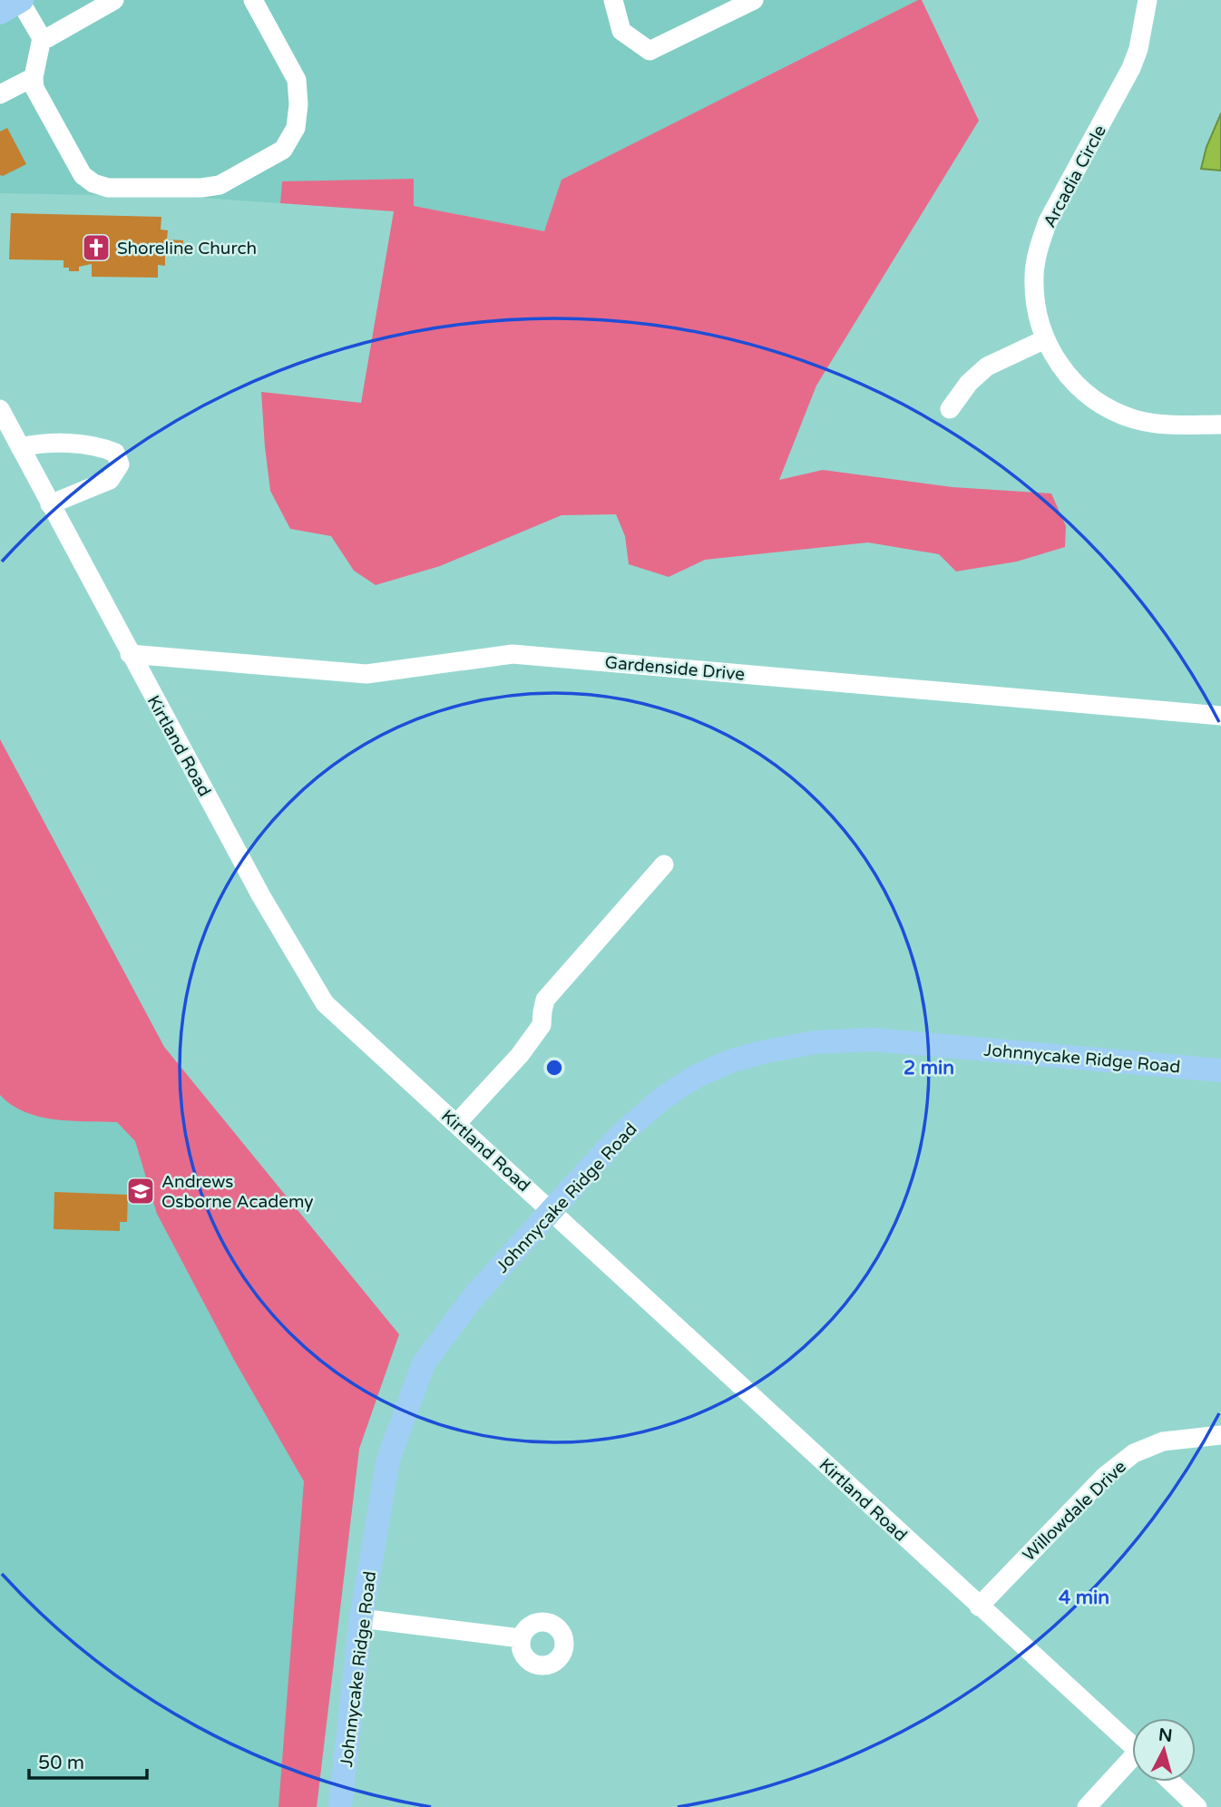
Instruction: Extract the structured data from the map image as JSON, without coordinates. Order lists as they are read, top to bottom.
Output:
{
  "streets": {
    "main road": ["Johnnycake Ridge Road"],
    "street": [
      "Arcadia Circle",
      "Gardenside Drive",
      "Kirtland Road",
      "Willowdale Drive"
    ]
  },
  "crossings": [
    ["Gardenside Drive", "Kirtland Road"],
    ["Kirtland Road", "Johnnycake Ridge Road"],
    ["Kirtland Road", "Willowdale Drive"]
  ],
  "places": {
    "church": ["Shoreline Church"],
    "school or university": ["Andrews Osborne Academy"]
  },
  "scale_bar": "50 m",
  "north": "top",
  "rings": ["2 min", "4 min"]
}
